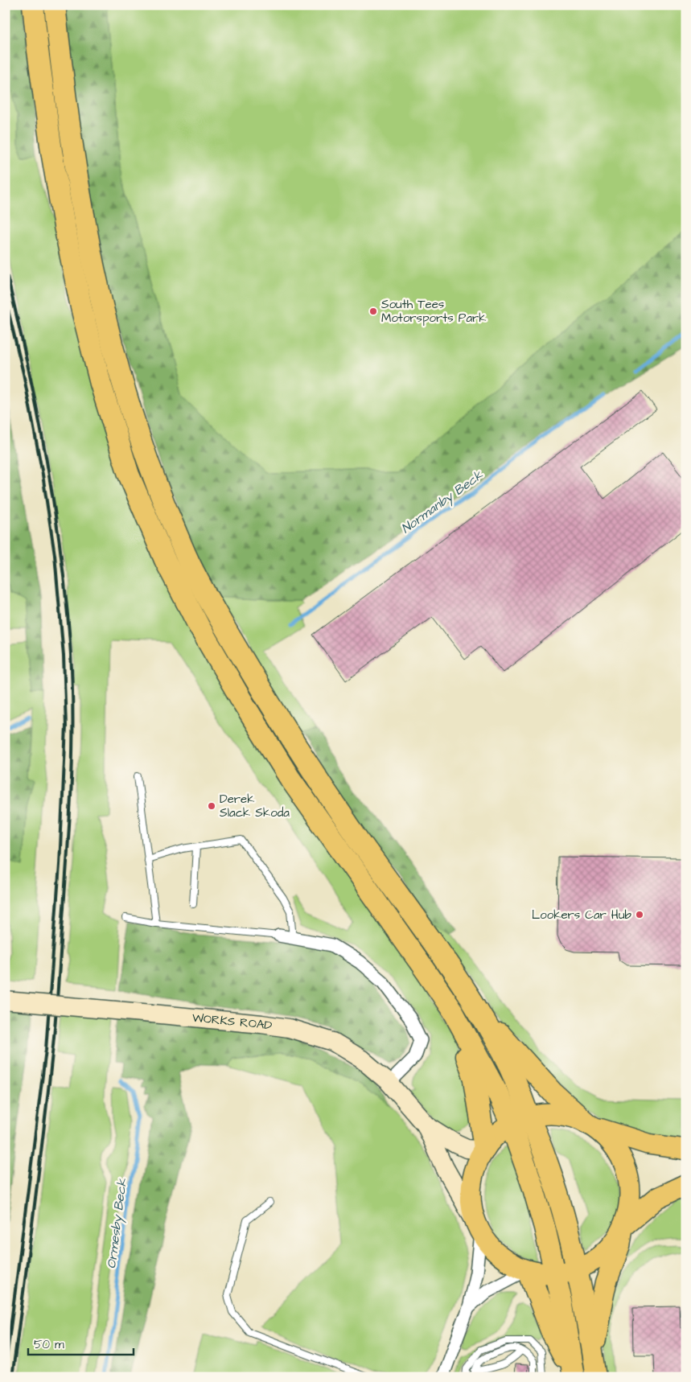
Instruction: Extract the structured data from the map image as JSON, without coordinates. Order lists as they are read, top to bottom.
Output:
{
  "streets": {
    "main road": ["WORKS ROAD"]
  },
  "water": ["Normanby Beck", "Ormesby Beck"],
  "places": ["South Tees Motorsports Park", "Derek Slack Skoda", "Lookers Car Hub"],
  "scale_bar": "50 m"
}
